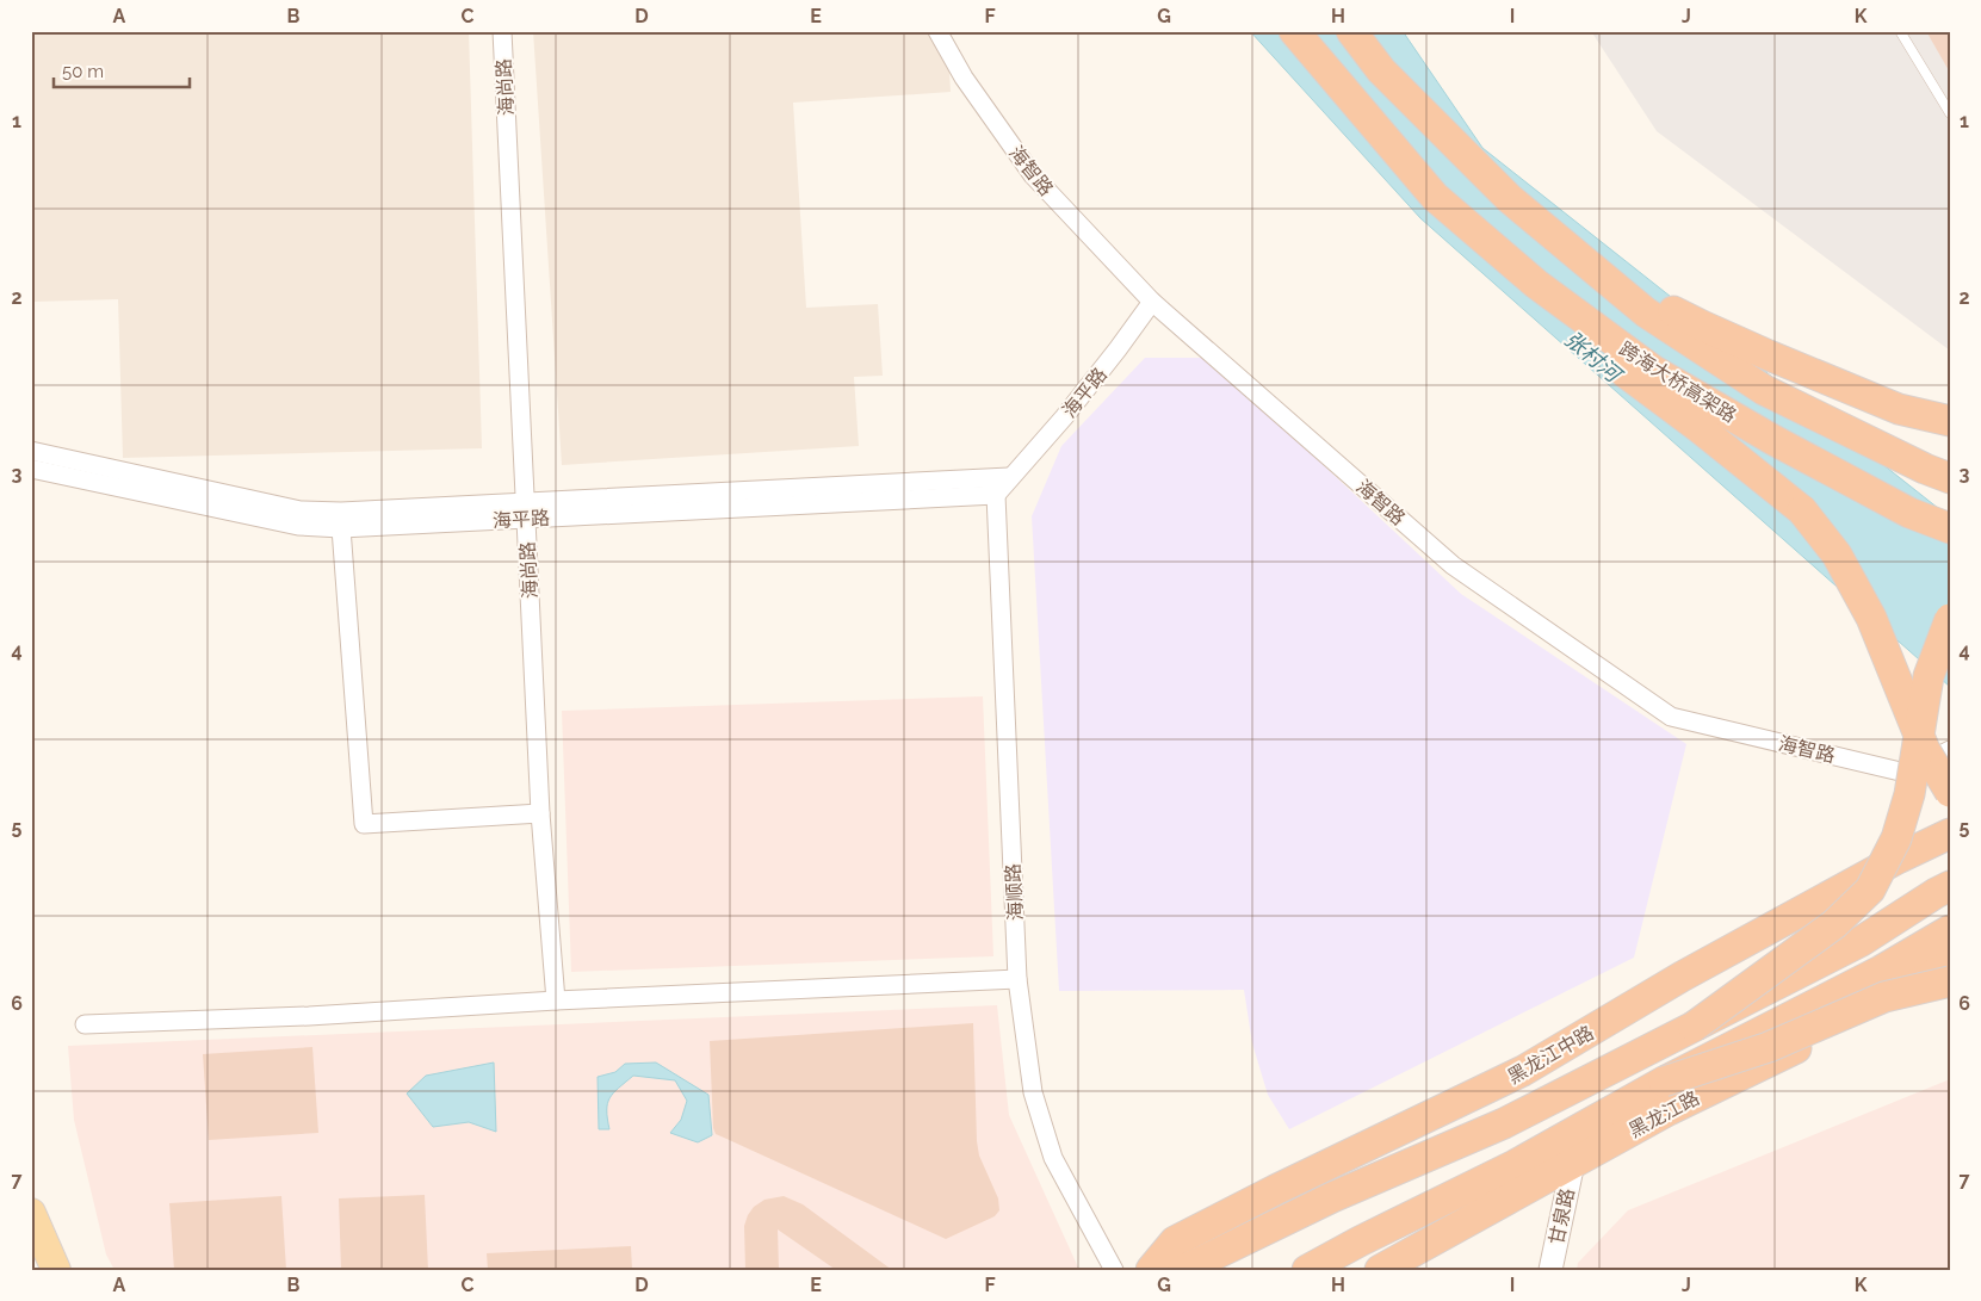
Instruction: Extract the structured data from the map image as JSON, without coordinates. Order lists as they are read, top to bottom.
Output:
{
  "streets": {
    "highway": ["跨海大桥高架路", "黑龙江中路", "黑龙江路"],
    "street": [
      "海尚路",
      "海智路",
      "海平路",
      "海顺路",
      "甘泉路"
    ]
  },
  "crossings": [
    ["海尚路", "海平路"],
    ["海智路", "海平路"],
    ["海平路", "海顺路"],
    ["黑龙江路", "甘泉路"]
  ],
  "water": ["张村河"],
  "scale_bar": "50 m",
  "grid": {
    "columns": [
      "A",
      "B",
      "C",
      "D",
      "E",
      "F",
      "G",
      "H",
      "I",
      "J",
      "K"
    ],
    "rows": [
      "1",
      "2",
      "3",
      "4",
      "5",
      "6",
      "7"
    ]
  }
}
